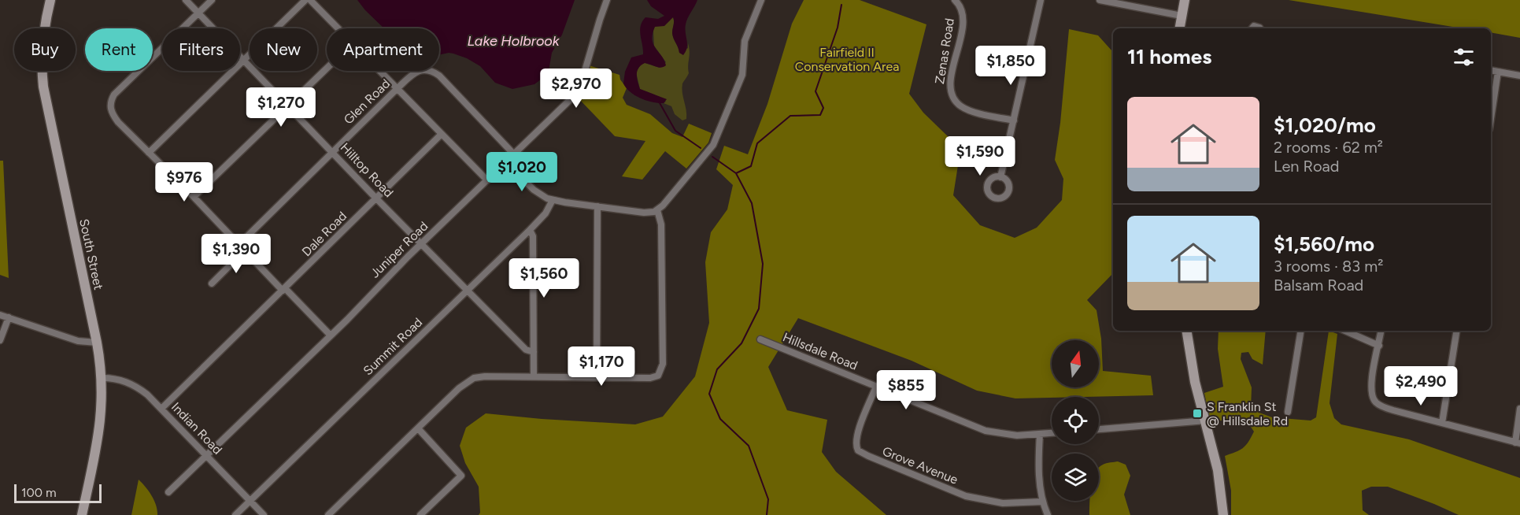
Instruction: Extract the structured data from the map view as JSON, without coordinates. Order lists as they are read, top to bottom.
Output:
{
  "streets": {
    "main road": ["South Street"],
    "street": [
      "Zenas Road",
      "Glen Road",
      "Hilltop Road",
      "Dale Road",
      "Juniper Road",
      "Summit Road",
      "Hillsdale Road",
      "Indian Road",
      "Grove Avenue"
    ]
  },
  "crossings": [
    ["Glen Road", "Hilltop Road"],
    ["Glen Road", "Juniper Road"],
    ["Hilltop Road", "Dale Road"],
    ["Hilltop Road", "Juniper Road"],
    ["Hilltop Road", "Summit Road"],
    ["Dale Road", "Indian Road"],
    ["Juniper Road", "Indian Road"],
    ["South Street", "Indian Road"],
    ["Summit Road", "Indian Road"],
    ["Hillsdale Road", "Grove Avenue"]
  ],
  "water": ["Lake Holbrook"],
  "parks": ["Fairfield II Conservation Area"],
  "places": {
    "transit": ["S Franklin St @ Hillsdale Rd"]
  },
  "scale_bar": "100 m",
  "north": "top",
  "page": {
    "chip": [
      "Buy",
      "Rent",
      "Filters",
      "New",
      "Apartment"
    ],
    "heading": "11 homes",
    "price": [
      "$1,850",
      "$2,970",
      "$1,270",
      "$1,590",
      "$1,020",
      "$976",
      "$1,390",
      "$1,560",
      "$1,170",
      "$2,490",
      "$855"
    ],
    "list": [
      {
        "name": "$1,020/mo",
        "note": "2 rooms · 62 m² · Len Road"
      },
      {
        "name": "$1,560/mo",
        "note": "3 rooms · 83 m² · Balsam Road"
      }
    ],
    "scale": "100 m"
  }
}
